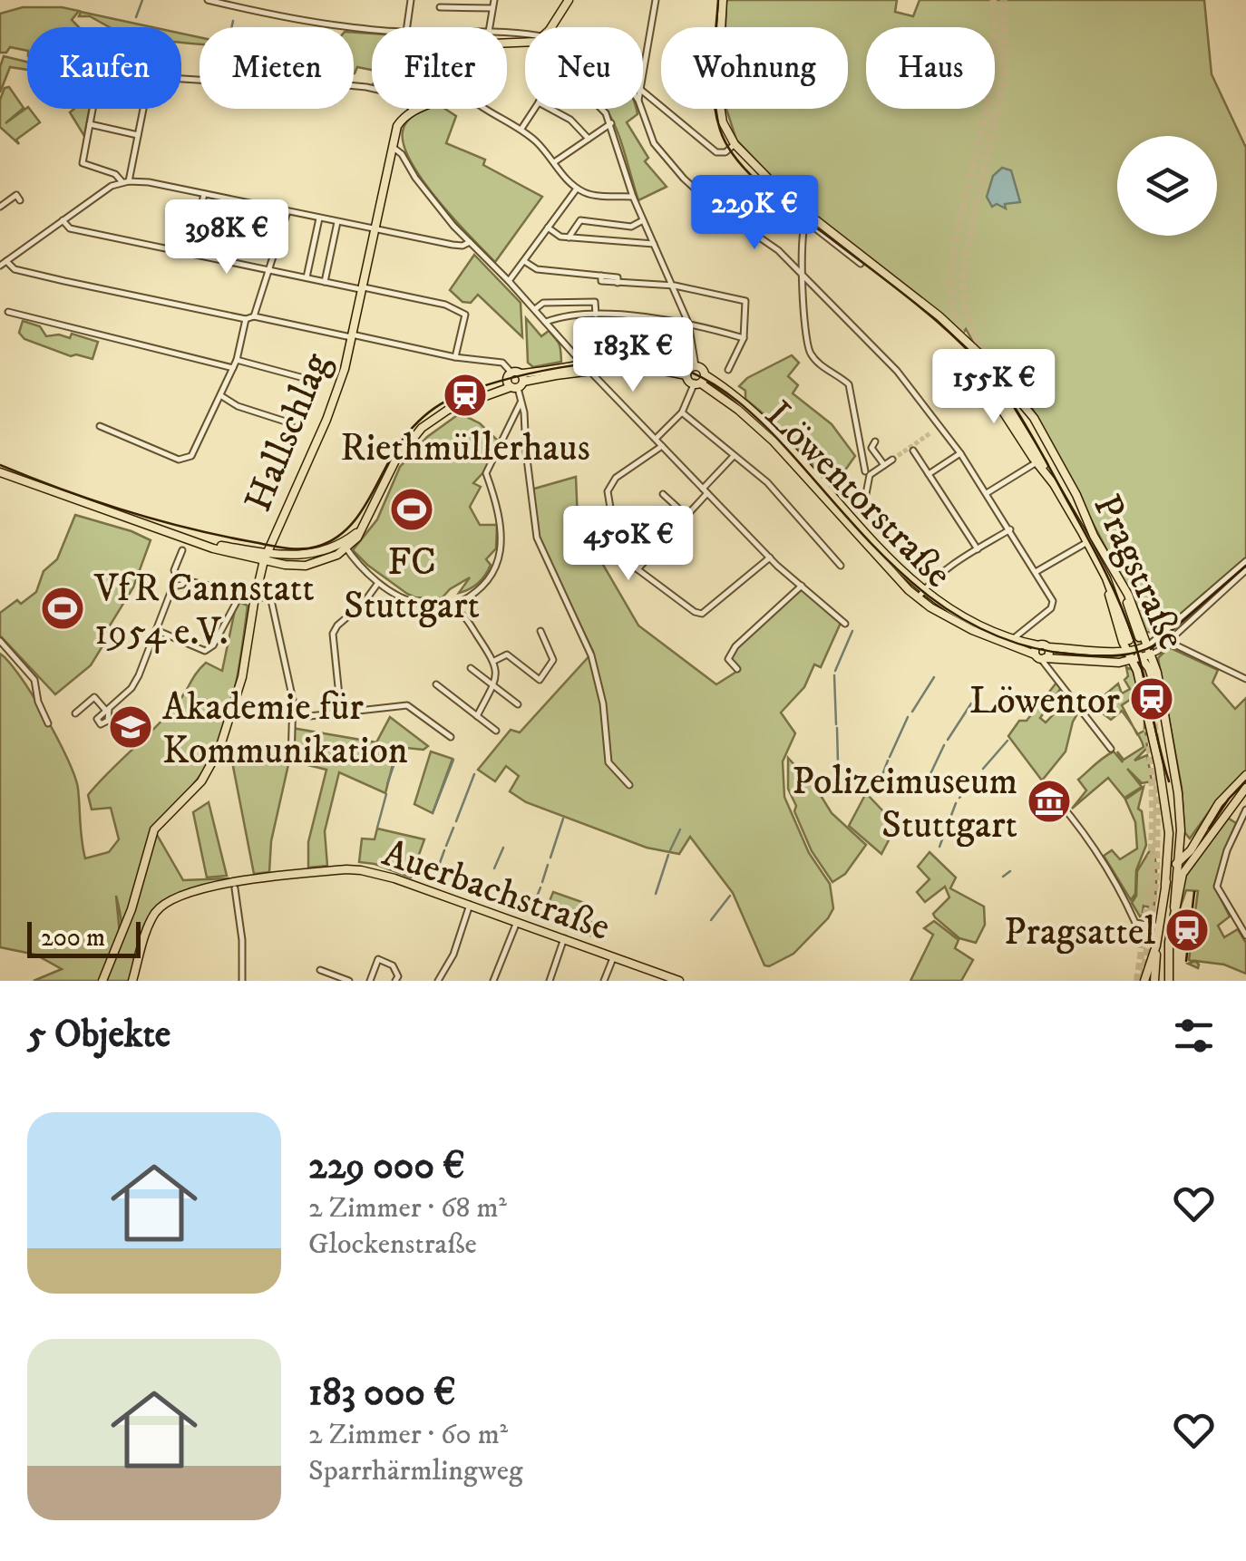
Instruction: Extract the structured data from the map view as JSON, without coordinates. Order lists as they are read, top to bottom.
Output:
{
  "streets": {
    "main road": [
      "Hallschlag",
      "Löwentorstraße",
      "Pragstraße",
      "Auerbachstraße"
    ]
  },
  "crossings": [
    ["Hallschlag", "Löwentorstraße"],
    ["Löwentorstraße", "Pragstraße"]
  ],
  "places": {
    "station": ["Riethmüllerhaus", "Löwentor", "Pragsattel"],
    "sports": ["FC Stuttgart", "VfR Cannstatt 1954 e.V."],
    "school or university": ["Akademie für Kommunikation"],
    "museum": ["Polizeimuseum Stuttgart"]
  },
  "scale_bar": "200 m",
  "page": {
    "chip": [
      "Kaufen",
      "Mieten",
      "Filter",
      "Neu",
      "Wohnung",
      "Haus"
    ],
    "price": [
      "229K €",
      "398K €",
      "183K €",
      "155K €",
      "450K €"
    ],
    "scale": "200 m",
    "heading": "5 Objekte",
    "list": [
      {
        "name": "229 000 €",
        "note": "2 Zimmer · 68 m² · Glockenstraße"
      },
      {
        "name": "183 000 €",
        "note": "2 Zimmer · 60 m² · Sparrhärmlingweg"
      }
    ]
  }
}
